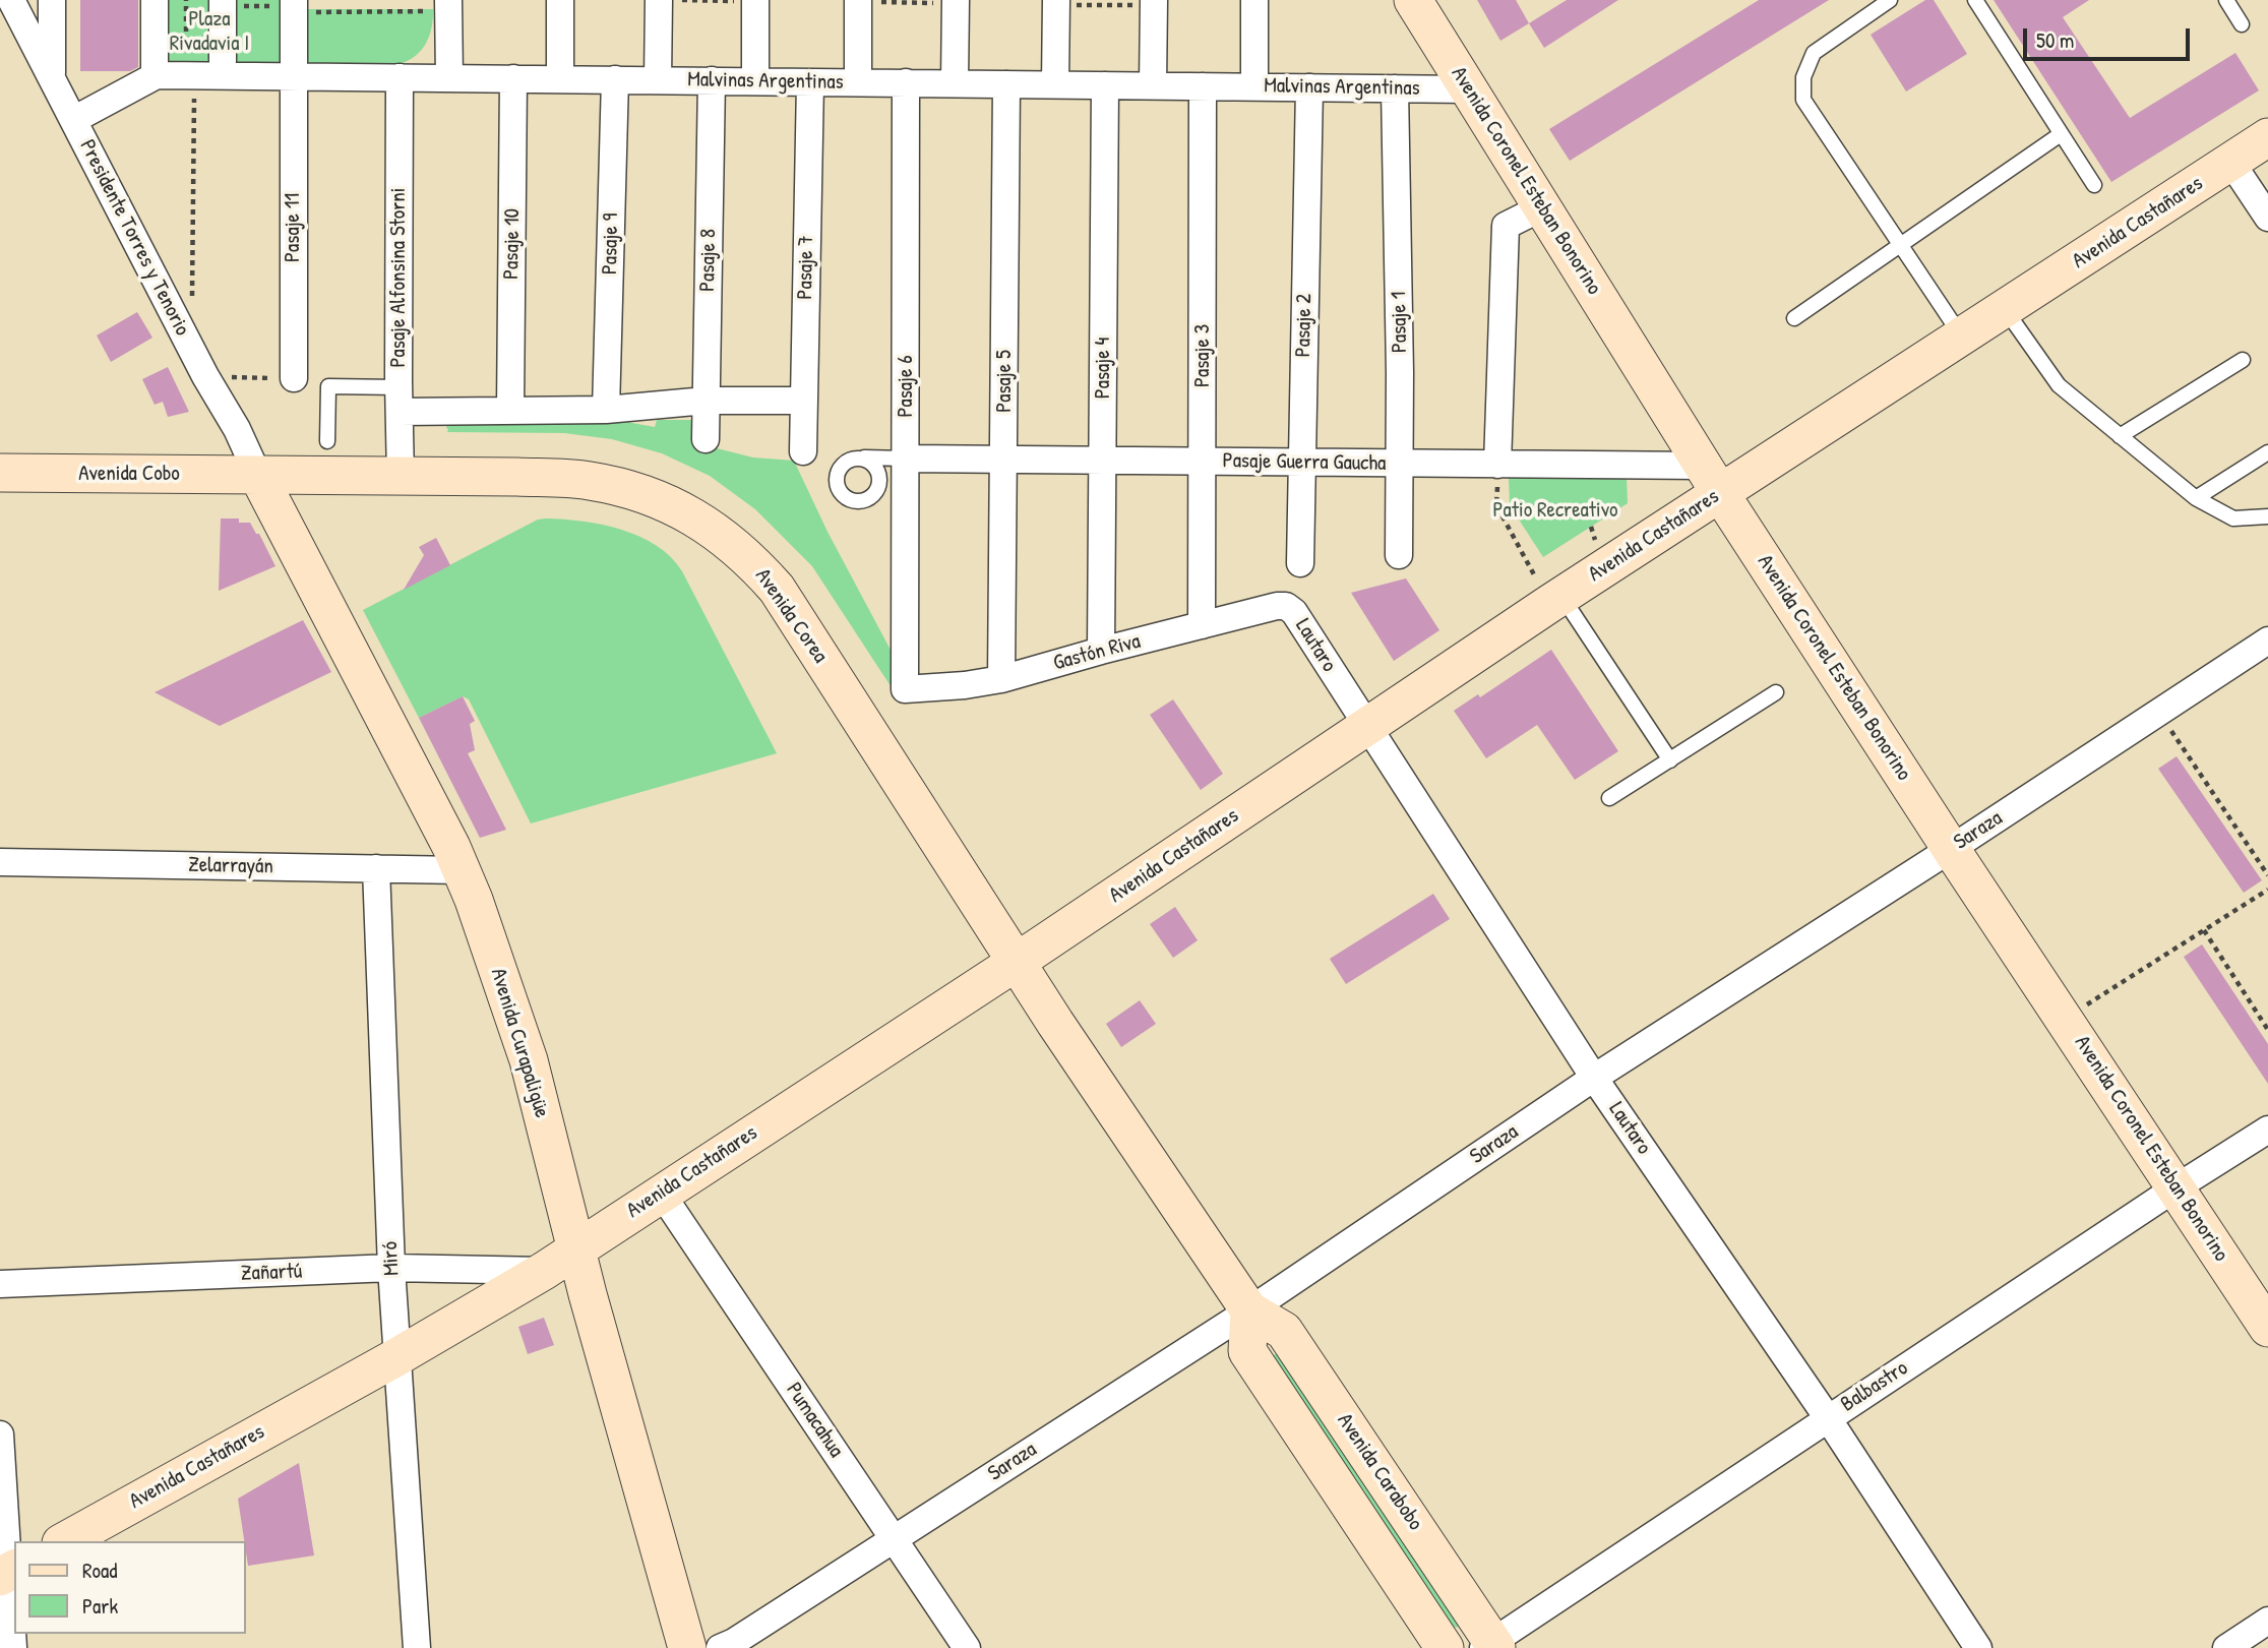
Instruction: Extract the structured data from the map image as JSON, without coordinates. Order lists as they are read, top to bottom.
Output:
{
  "streets": {
    "main road": [
      "Avenida Coronel Esteban Bonorino",
      "Avenida Castañares",
      "Avenida Cobo",
      "Avenida Corea",
      "Avenida Curapaligüe",
      "Avenida Carabobo"
    ],
    "street": [
      "Malvinas Argentinas",
      "Pasaje 11",
      "Presidente Torres y Tenorio",
      "Pasaje 10",
      "Pasaje 9",
      "Pasaje 8",
      "Pasaje 7",
      "Pasaje Alfonsina Storni",
      "Pasaje 1",
      "Pasaje 2",
      "Pasaje 3",
      "Pasaje 4",
      "Pasaje 5",
      "Pasaje 6",
      "Pasaje Guerra Gaucha",
      "Lautaro",
      "Gastón Riva",
      "Saraza",
      "Zelarrayán",
      "Miró",
      "Zañartú",
      "Balbastro",
      "Pumacahua"
    ]
  },
  "crossings": [
    ["Malvinas Argentinas", "Avenida Coronel Esteban Bonorino"],
    ["Malvinas Argentinas", "Pasaje 11"],
    ["Malvinas Argentinas", "Presidente Torres y Tenorio"],
    ["Malvinas Argentinas", "Pasaje 10"],
    ["Malvinas Argentinas", "Pasaje 9"],
    ["Malvinas Argentinas", "Pasaje 8"],
    ["Malvinas Argentinas", "Pasaje 7"],
    ["Malvinas Argentinas", "Pasaje Alfonsina Storni"],
    ["Malvinas Argentinas", "Pasaje 1"],
    ["Malvinas Argentinas", "Pasaje 2"],
    ["Malvinas Argentinas", "Pasaje 3"],
    ["Malvinas Argentinas", "Pasaje 4"],
    ["Malvinas Argentinas", "Pasaje 5"],
    ["Malvinas Argentinas", "Pasaje 6"],
    ["Avenida Coronel Esteban Bonorino", "Avenida Castañares"],
    ["Avenida Coronel Esteban Bonorino", "Pasaje Guerra Gaucha"],
    ["Avenida Coronel Esteban Bonorino", "Saraza"],
    ["Avenida Coronel Esteban Bonorino", "Balbastro"],
    ["Avenida Castañares", "Pasaje Guerra Gaucha"],
    ["Avenida Castañares", "Avenida Corea"],
    ["Avenida Castañares", "Lautaro"],
    ["Avenida Castañares", "Avenida Curapaligüe"],
    ["Avenida Castañares", "Miró"],
    ["Avenida Castañares", "Zañartú"],
    ["Avenida Castañares", "Pumacahua"],
    ["Avenida Castañares", "Avenida Carabobo"],
    ["Presidente Torres y Tenorio", "Avenida Cobo"],
    ["Presidente Torres y Tenorio", "Avenida Corea"],
    ["Presidente Torres y Tenorio", "Avenida Curapaligüe"],
    ["Pasaje Alfonsina Storni", "Avenida Corea"],
    ["Pasaje 1", "Pasaje Guerra Gaucha"],
    ["Pasaje 2", "Pasaje Guerra Gaucha"],
    ["Pasaje 3", "Pasaje Guerra Gaucha"],
    ["Pasaje 3", "Gastón Riva"],
    ["Pasaje 4", "Pasaje Guerra Gaucha"],
    ["Pasaje 4", "Gastón Riva"],
    ["Pasaje 5", "Pasaje Guerra Gaucha"],
    ["Pasaje 5", "Gastón Riva"],
    ["Pasaje 6", "Pasaje Guerra Gaucha"],
    ["Pasaje 6", "Gastón Riva"],
    ["Avenida Cobo", "Avenida Corea"],
    ["Avenida Cobo", "Avenida Curapaligüe"],
    ["Avenida Corea", "Avenida Curapaligüe"],
    ["Avenida Corea", "Avenida Carabobo"],
    ["Lautaro", "Gastón Riva"],
    ["Lautaro", "Saraza"],
    ["Lautaro", "Balbastro"],
    ["Saraza", "Pumacahua"],
    ["Saraza", "Avenida Carabobo"],
    ["Zelarrayán", "Avenida Curapaligüe"],
    ["Zelarrayán", "Miró"],
    ["Miró", "Zañartú"],
    ["Balbastro", "Avenida Carabobo"]
  ],
  "parks": ["Plaza Rivadavia I", "Patio Recreativo"],
  "legend": ["Road", "Park"],
  "scale_bar": "50 m"
}
